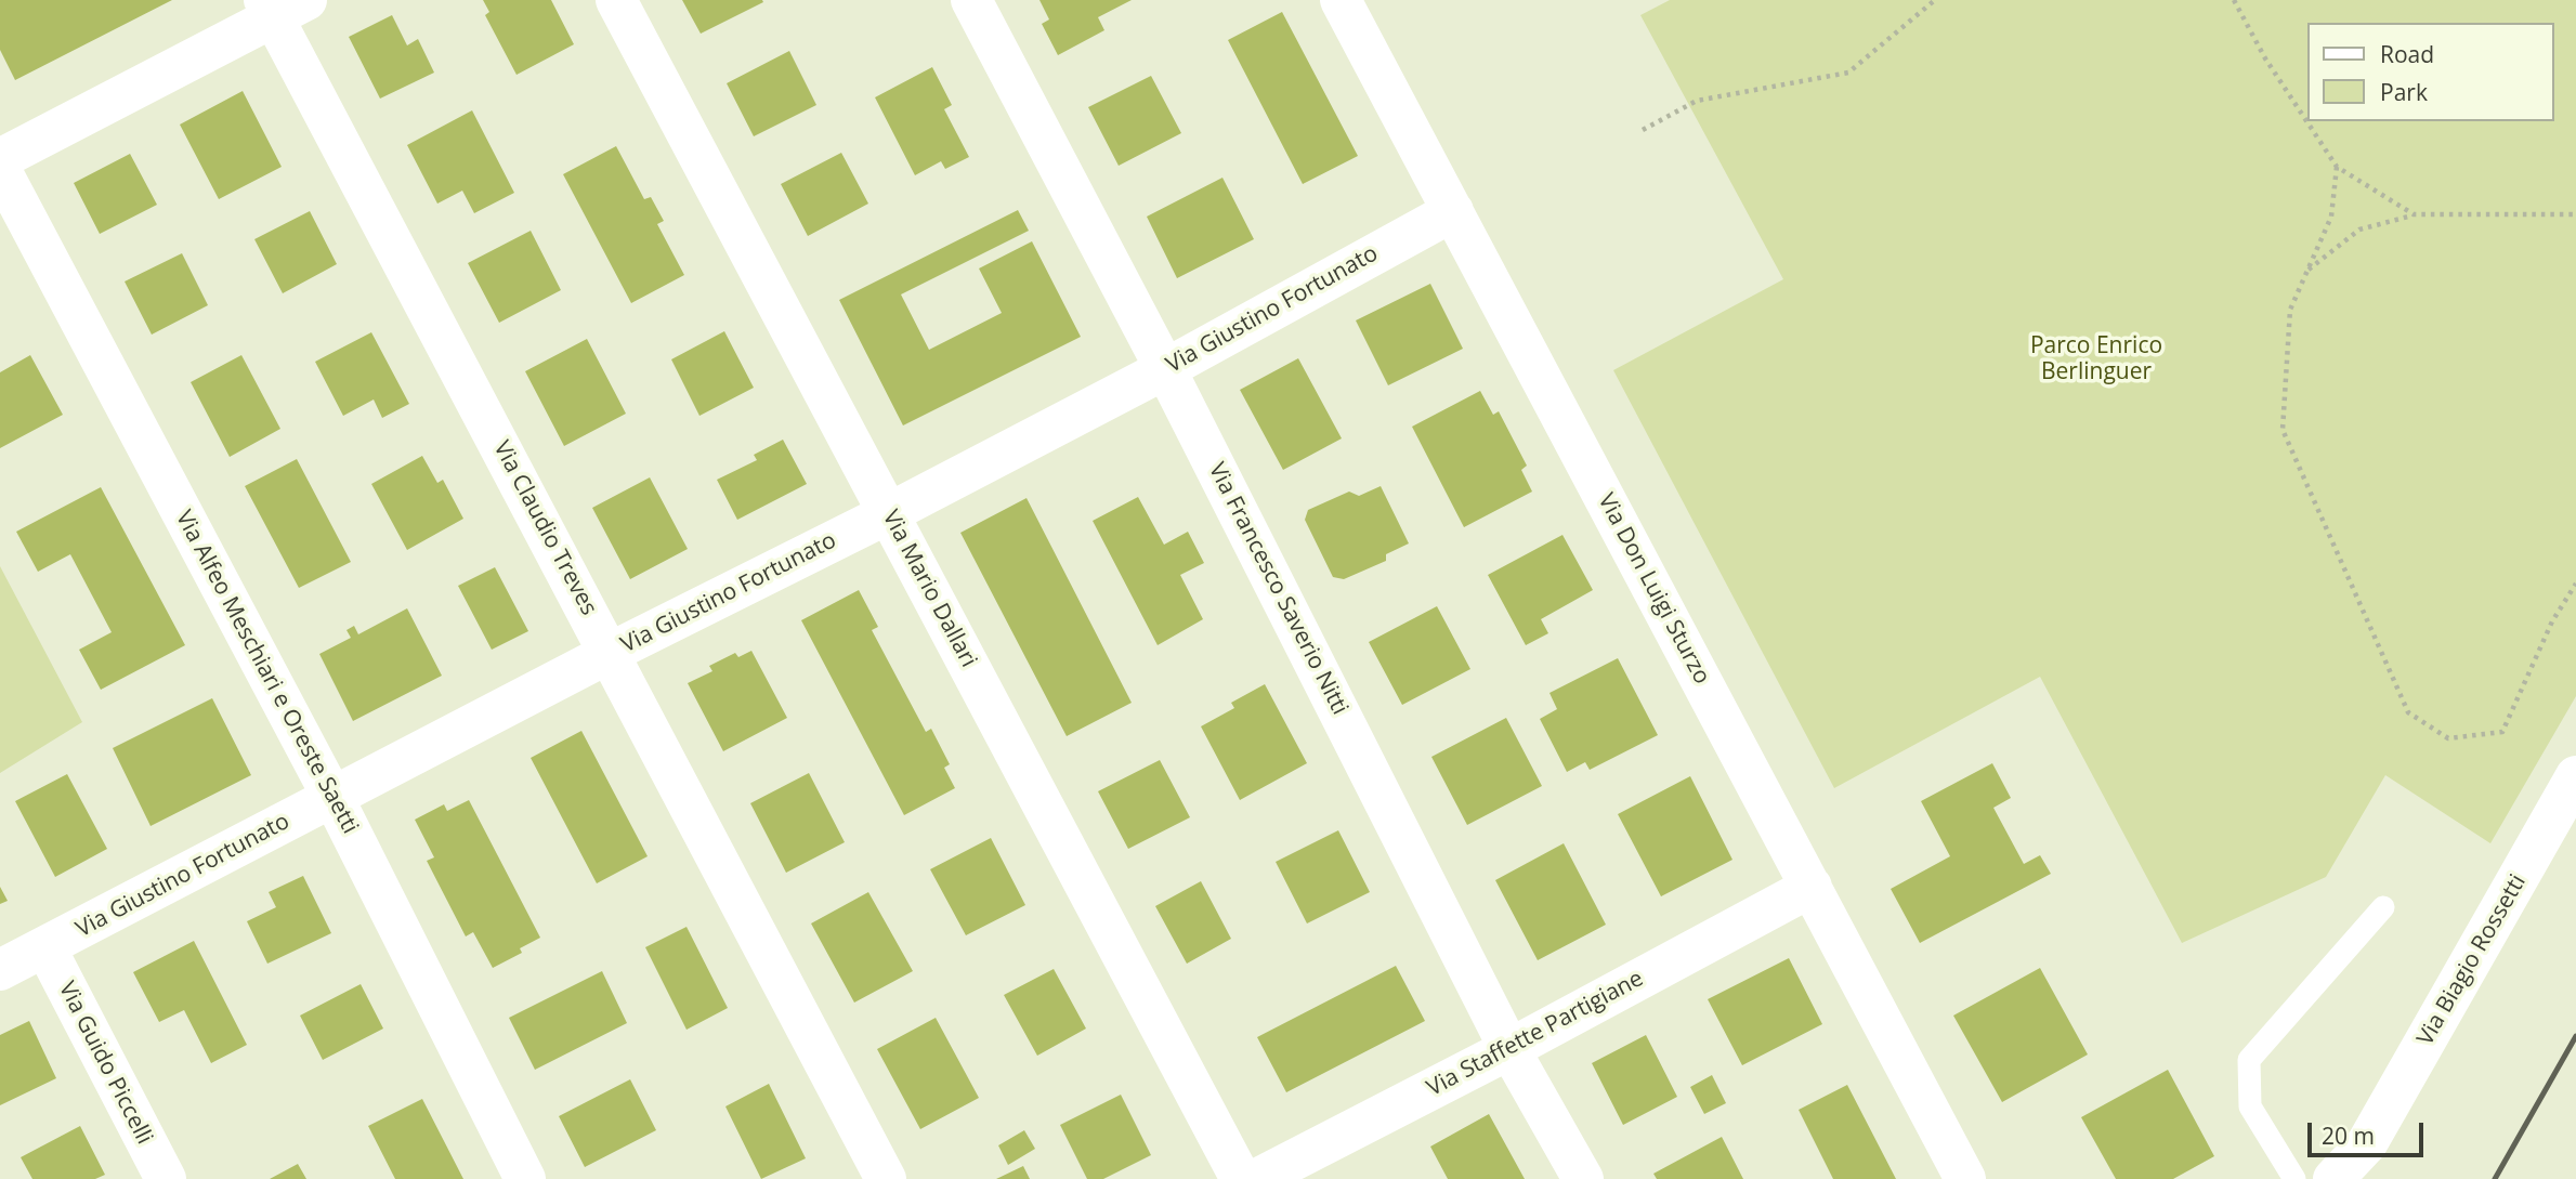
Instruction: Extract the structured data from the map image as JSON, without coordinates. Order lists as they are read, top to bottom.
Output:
{
  "streets": {
    "street": [
      "Via Giustino Fortunato",
      "Via Claudio Treves",
      "Via Mario Dallari",
      "Via Francesco Saverio Nitti",
      "Via Don Luigi Sturzo",
      "Via Alfeo Meschiari e Oreste Saetti",
      "Via Biagio Rossetti",
      "Via Staffette Partigiane",
      "Via Guido Piccelli"
    ]
  },
  "crossings": [
    ["Via Giustino Fortunato", "Via Claudio Treves"],
    ["Via Giustino Fortunato", "Via Mario Dallari"],
    ["Via Giustino Fortunato", "Via Francesco Saverio Nitti"],
    ["Via Giustino Fortunato", "Via Don Luigi Sturzo"],
    ["Via Giustino Fortunato", "Via Alfeo Meschiari e Oreste Saetti"],
    ["Via Giustino Fortunato", "Via Guido Piccelli"],
    ["Via Francesco Saverio Nitti", "Via Staffette Partigiane"],
    ["Via Don Luigi Sturzo", "Via Staffette Partigiane"]
  ],
  "parks": ["Parco Enrico Berlinguer"],
  "legend": ["Road", "Park"],
  "scale_bar": "20 m"
}
